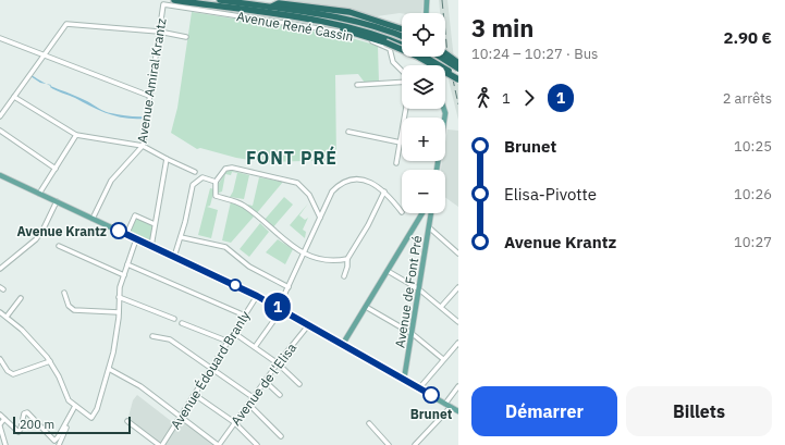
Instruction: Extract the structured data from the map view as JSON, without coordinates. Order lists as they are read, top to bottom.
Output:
{
  "streets": {
    "main road": ["Avenue de Font Pré"],
    "street": [
      "Avenue René Cassin",
      "Avenue Amiral Krantz",
      "Avenue Édouard Branly",
      "Avenue de l'Elisa"
    ]
  },
  "crossings": [
    ["Avenue René Cassin", "Avenue Amiral Krantz"]
  ],
  "districts": ["FONT PRÉ"],
  "places": ["Avenue Krantz", "Brunet"],
  "lines": ["bus line 1"],
  "scale_bar": "200 m",
  "page": {
    "on_map": "1",
    "heading": ["3 min", "10:24 – 10:27 · Bus", "2.90 €"],
    "map_buttons": ["+", "−"],
    "legs": ["1", "1", "2 arrêts"],
    "list": [
      {
        "name": "Brunet",
        "value": "10:25"
      },
      {
        "name": "Elisa-Pivotte",
        "value": "10:26"
      },
      {
        "name": "Avenue Krantz",
        "value": "10:27"
      }
    ],
    "buttons": ["Démarrer", "Billets"],
    "scale": "200 m"
  }
}
